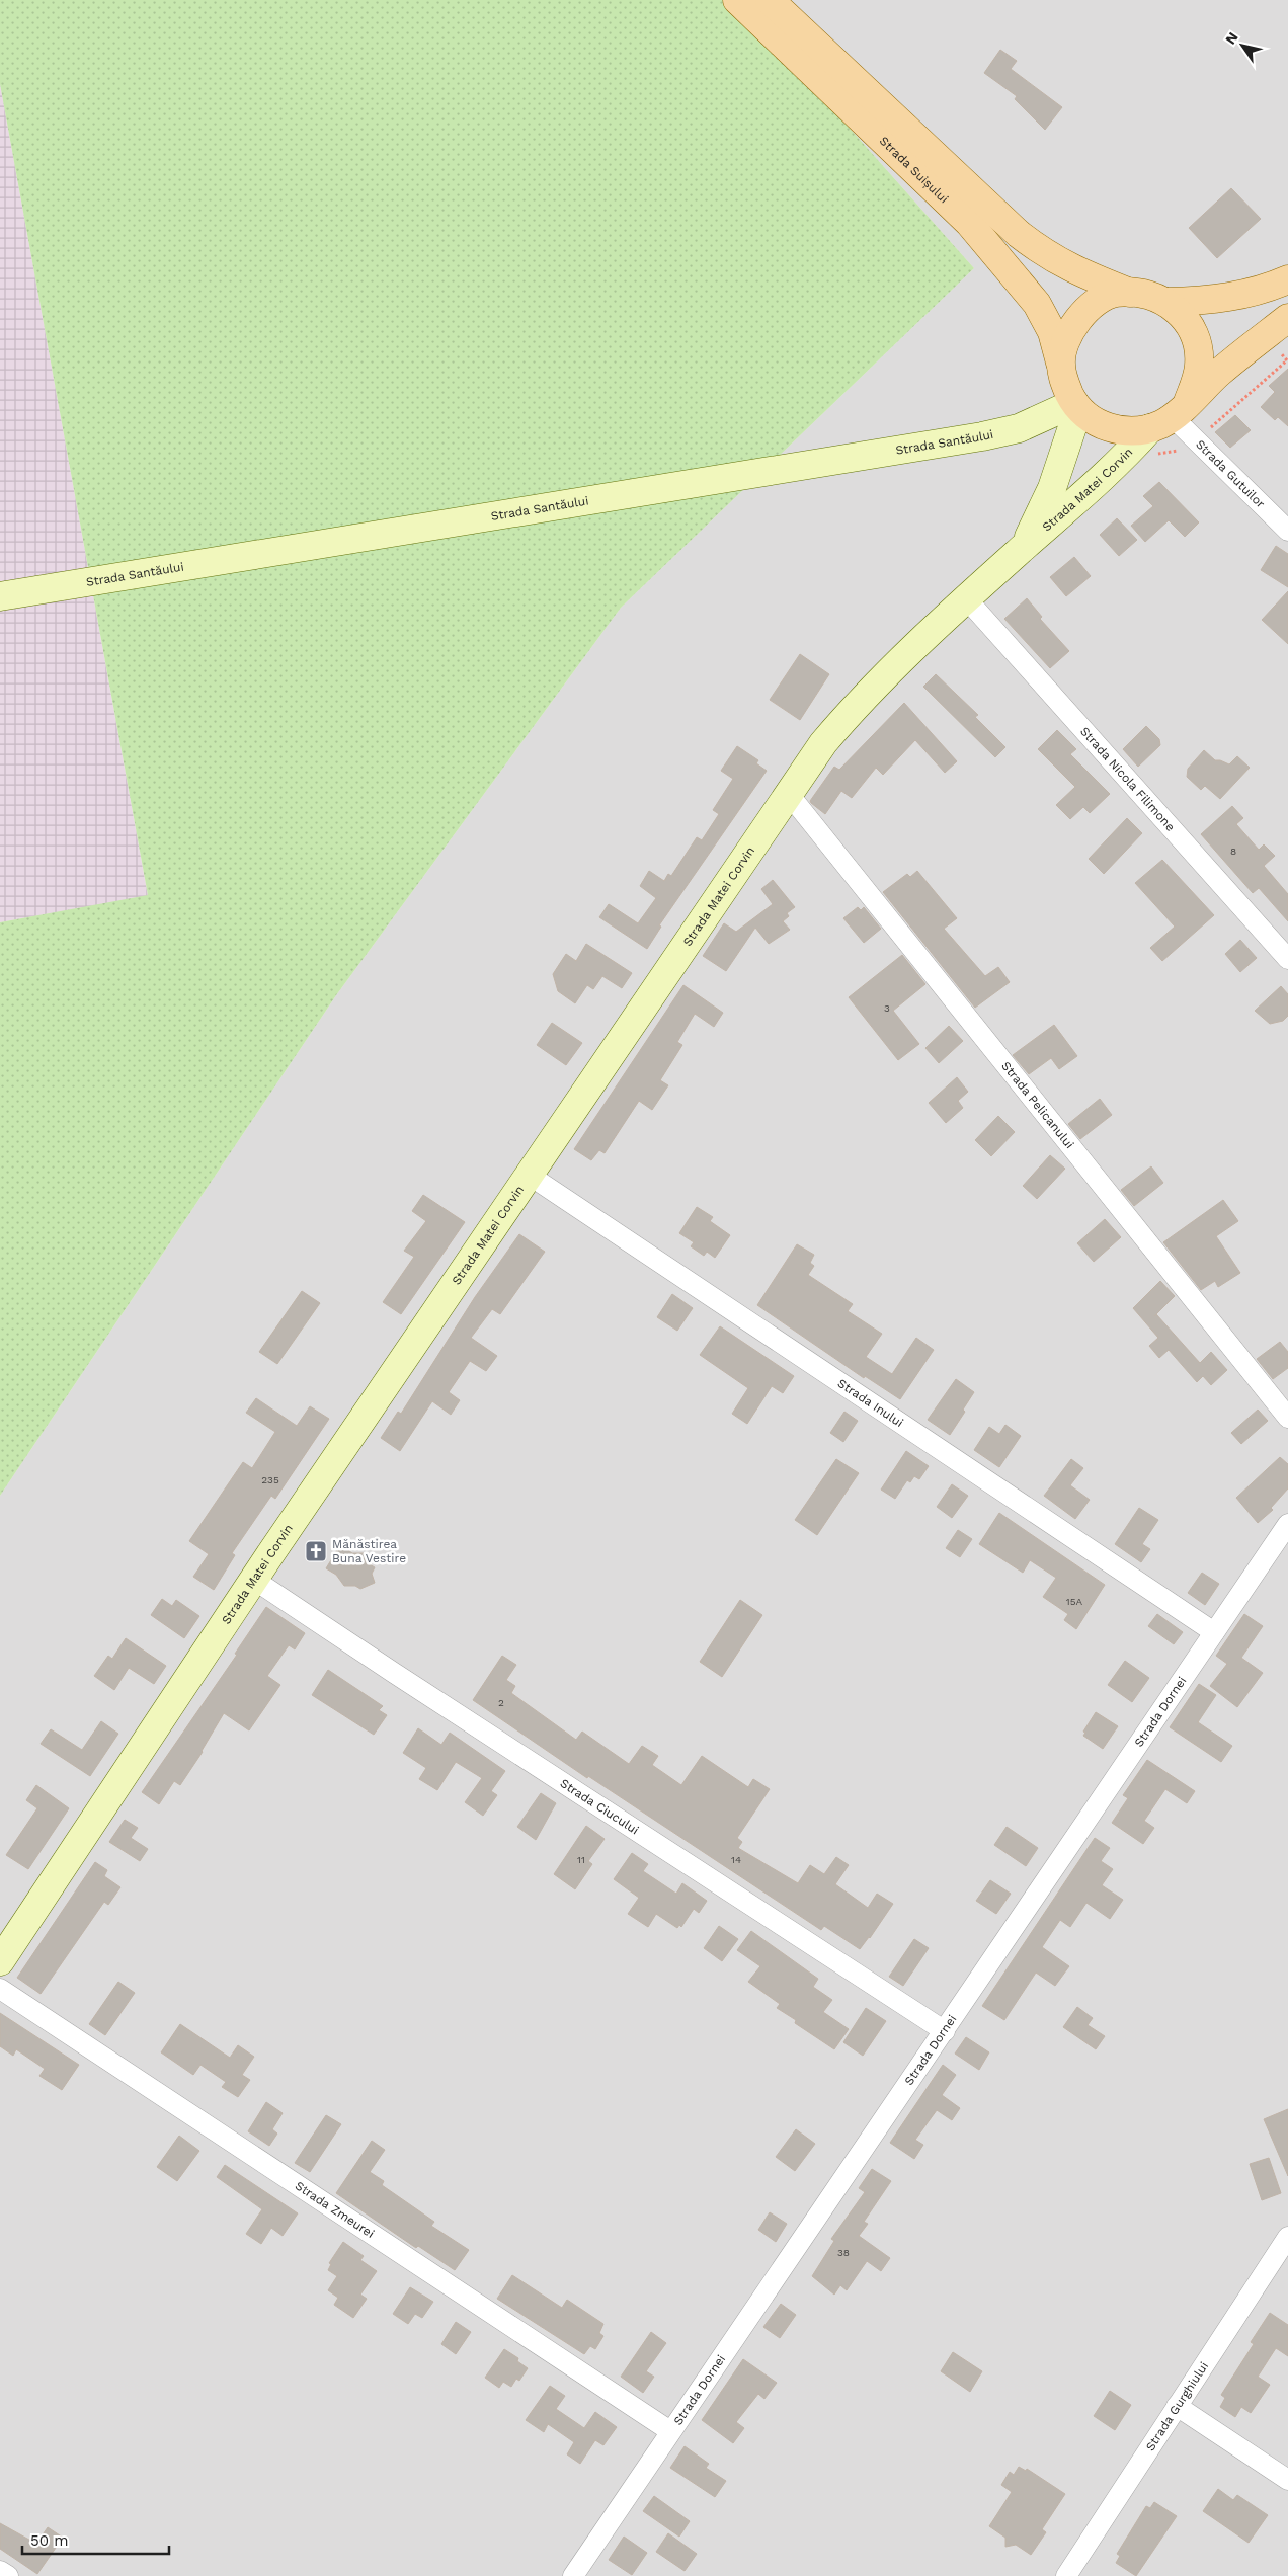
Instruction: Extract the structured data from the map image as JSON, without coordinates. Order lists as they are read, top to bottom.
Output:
{
  "streets": {
    "main road": ["Strada Suișului", "Strada Santăului", "Strada Matei Corvin"],
    "street": [
      "Strada Gutuilor",
      "Strada Nicola Filimone",
      "Strada Pelicanului",
      "Strada Inului",
      "Strada Dornei",
      "Strada Ciucului",
      "Strada Zmeurei",
      "Strada Gurghiului"
    ]
  },
  "crossings": [
    ["Strada Suișului", "Strada Santăului"],
    ["Strada Suișului", "Strada Gutuilor"],
    ["Strada Suișului", "Strada Matei Corvin"],
    ["Strada Santăului", "Strada Gutuilor"],
    ["Strada Santăului", "Strada Matei Corvin"],
    ["Strada Gutuilor", "Strada Matei Corvin"],
    ["Strada Matei Corvin", "Strada Nicola Filimone"],
    ["Strada Matei Corvin", "Strada Pelicanului"],
    ["Strada Matei Corvin", "Strada Inului"],
    ["Strada Matei Corvin", "Strada Ciucului"],
    ["Strada Inului", "Strada Dornei"],
    ["Strada Dornei", "Strada Ciucului"],
    ["Strada Dornei", "Strada Zmeurei"]
  ],
  "places": {
    "church": ["Mănăstirea Buna Vestire"]
  },
  "house_numbers": [
    "8",
    "3",
    "235",
    "15A",
    "2",
    "11",
    "14",
    "38"
  ],
  "scale_bar": "50 m",
  "north": "top left"
}
